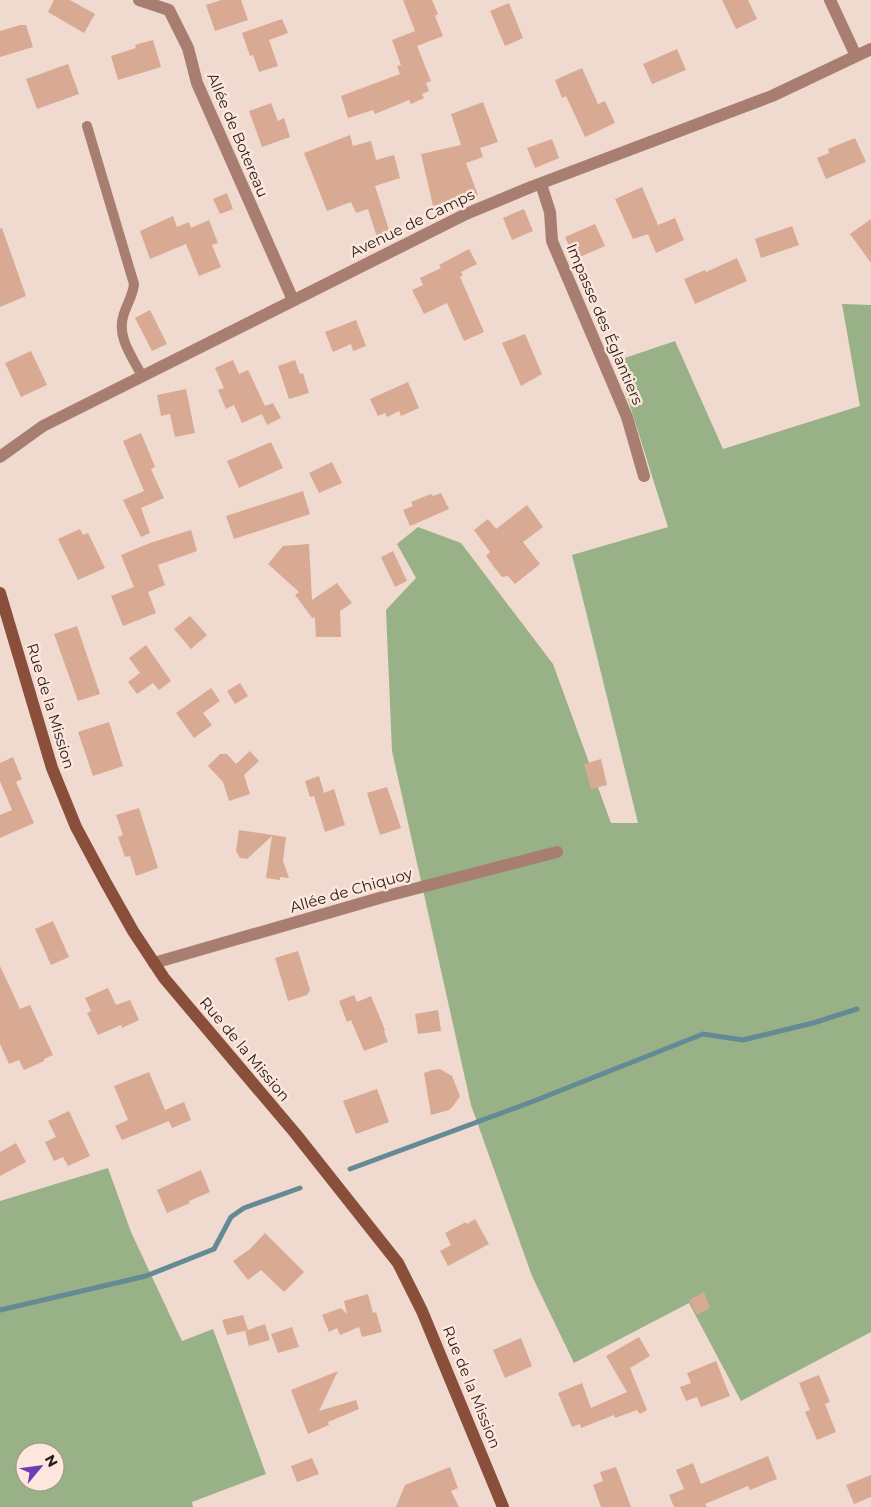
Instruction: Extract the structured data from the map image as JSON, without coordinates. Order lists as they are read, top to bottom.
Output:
{
  "streets": {
    "main road": ["Rue de la Mission"],
    "street": [
      "Allée de Botereau",
      "Avenue de Camps",
      "Impasse des Églantiers",
      "Allée de Chiquoy"
    ]
  },
  "crossings": [
    ["Allée de Botereau", "Avenue de Camps"],
    ["Avenue de Camps", "Impasse des Églantiers"],
    ["Rue de la Mission", "Allée de Chiquoy"]
  ],
  "north": "top right"
}
